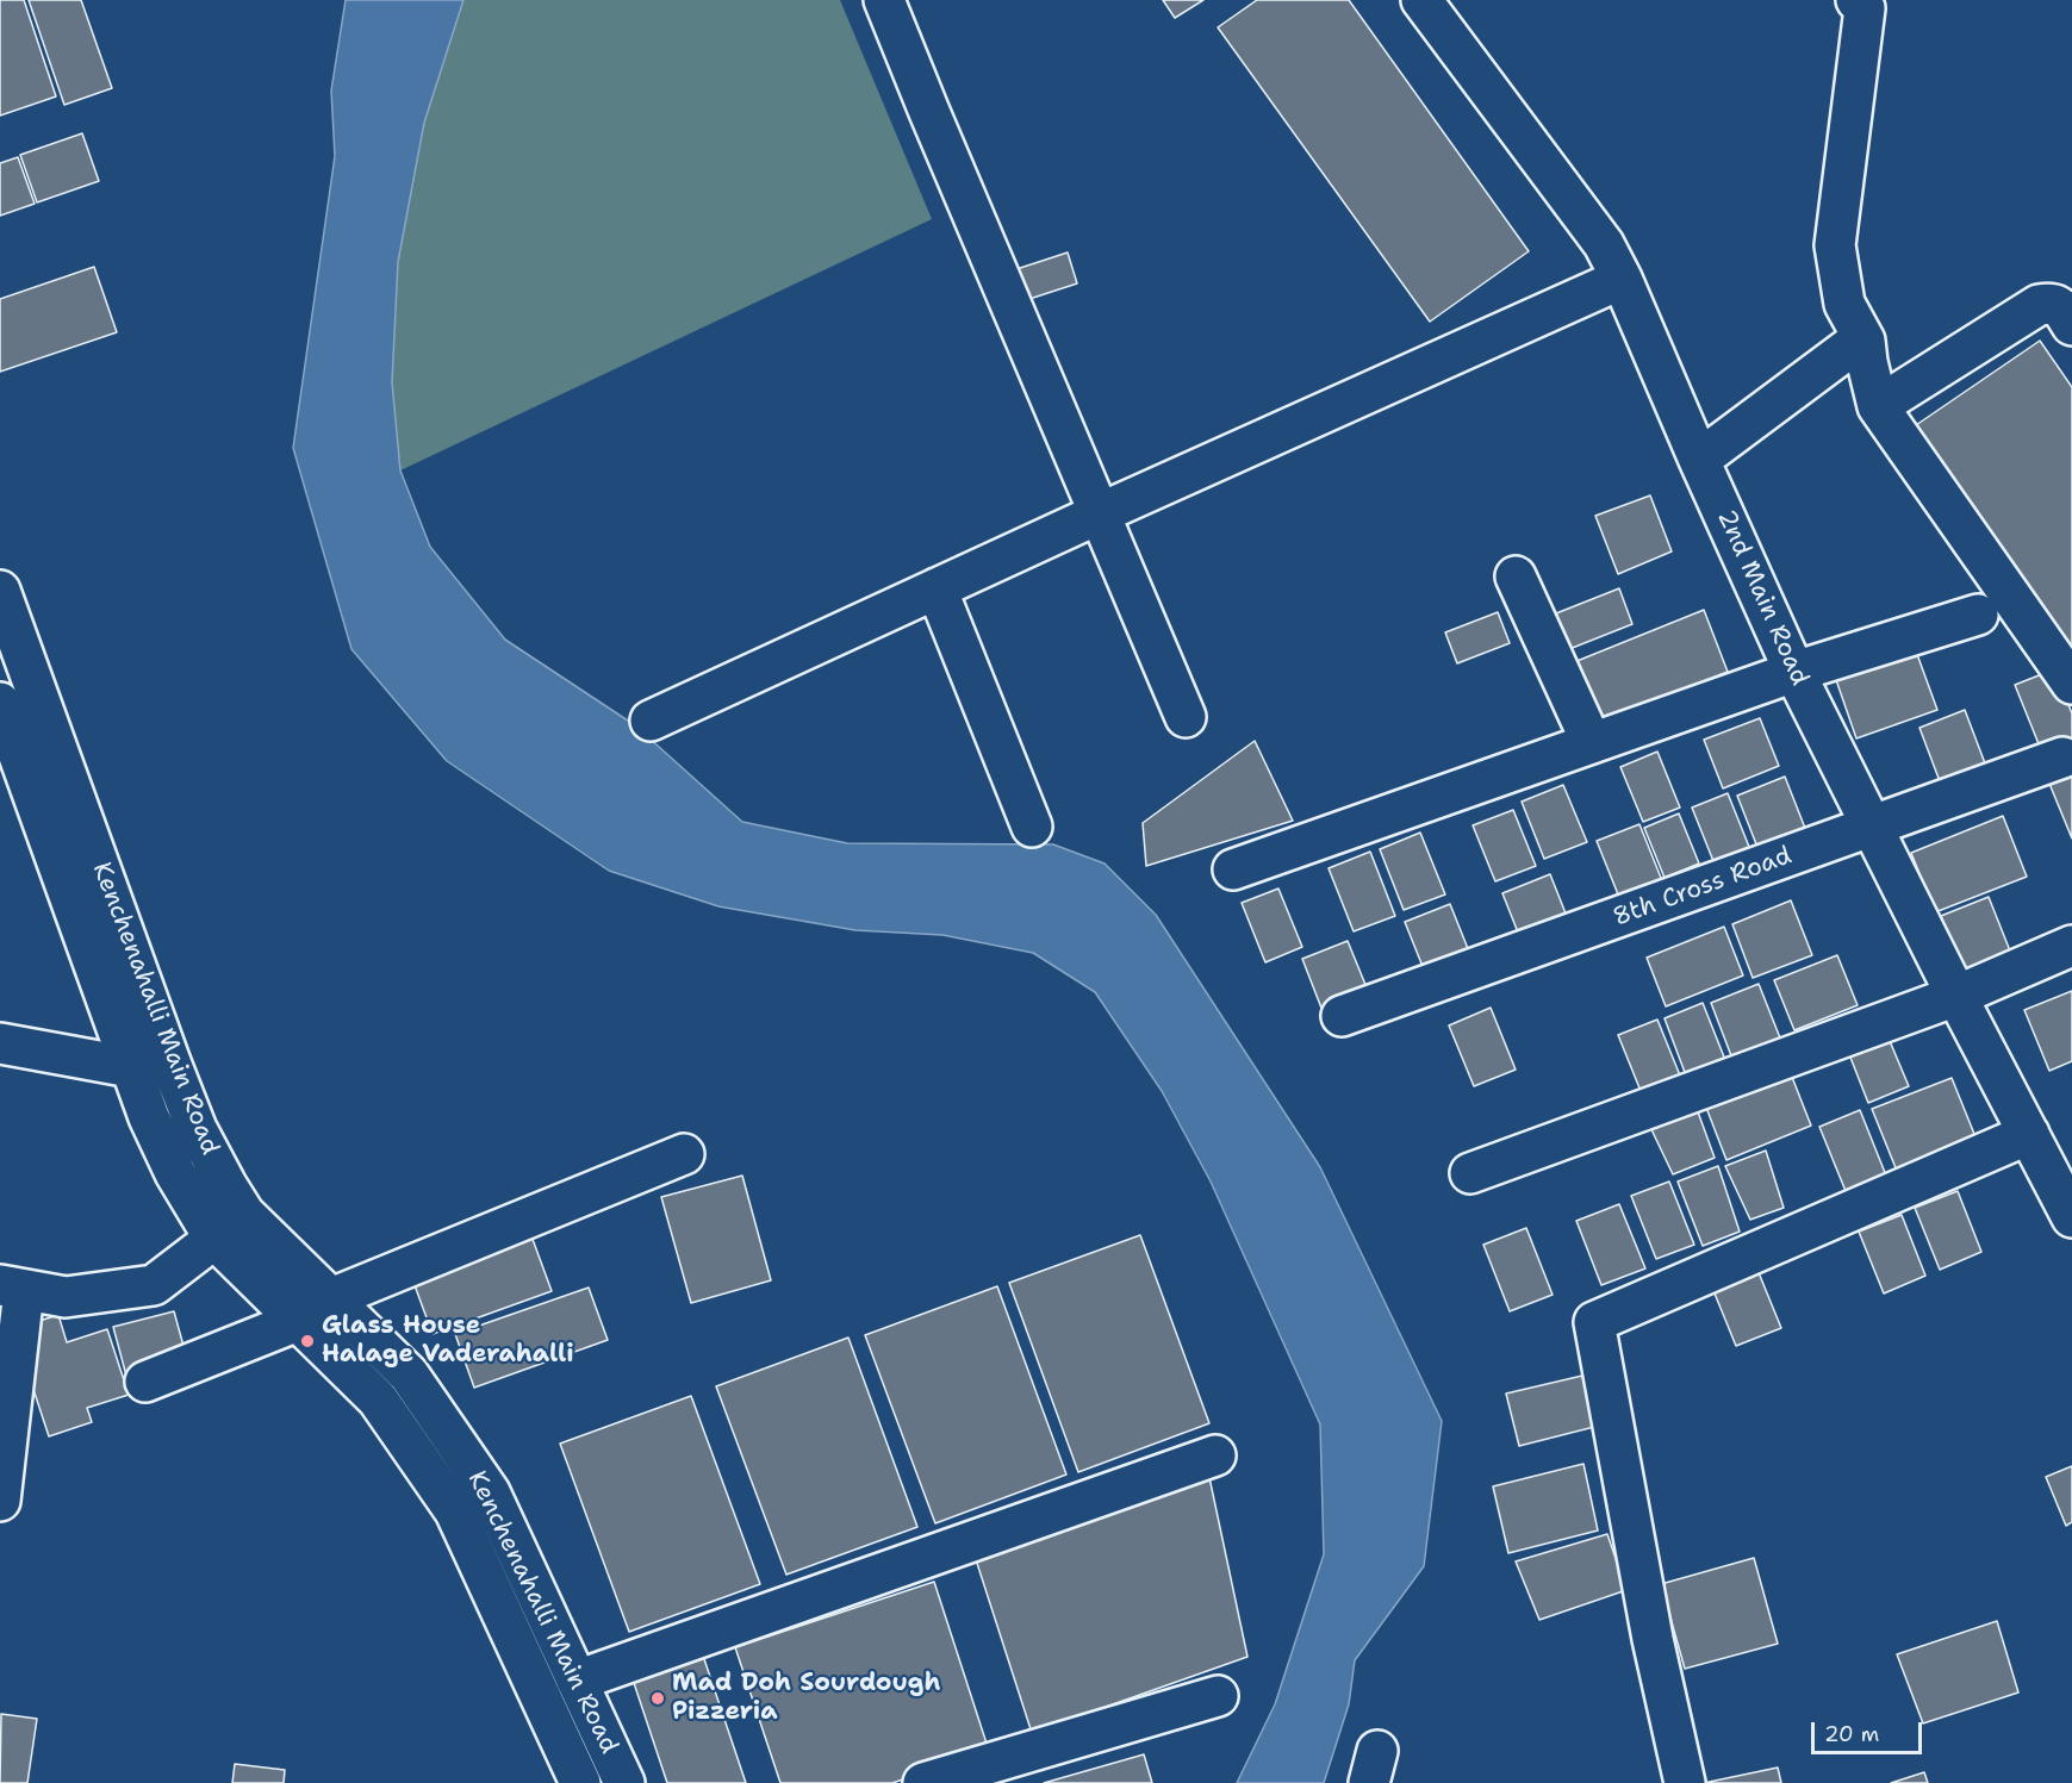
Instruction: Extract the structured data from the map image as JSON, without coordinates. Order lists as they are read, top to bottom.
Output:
{
  "streets": {
    "street": ["2nd Main Road", "8th Cross Road", "Kenchenahalli Main Road"]
  },
  "crossings": [
    ["2nd Main Road", "8th Cross Road"]
  ],
  "places": ["Glass House Halage Vaderahalli", "Mad Doh Sourdough Pizzeria"],
  "scale_bar": "20 m"
}
